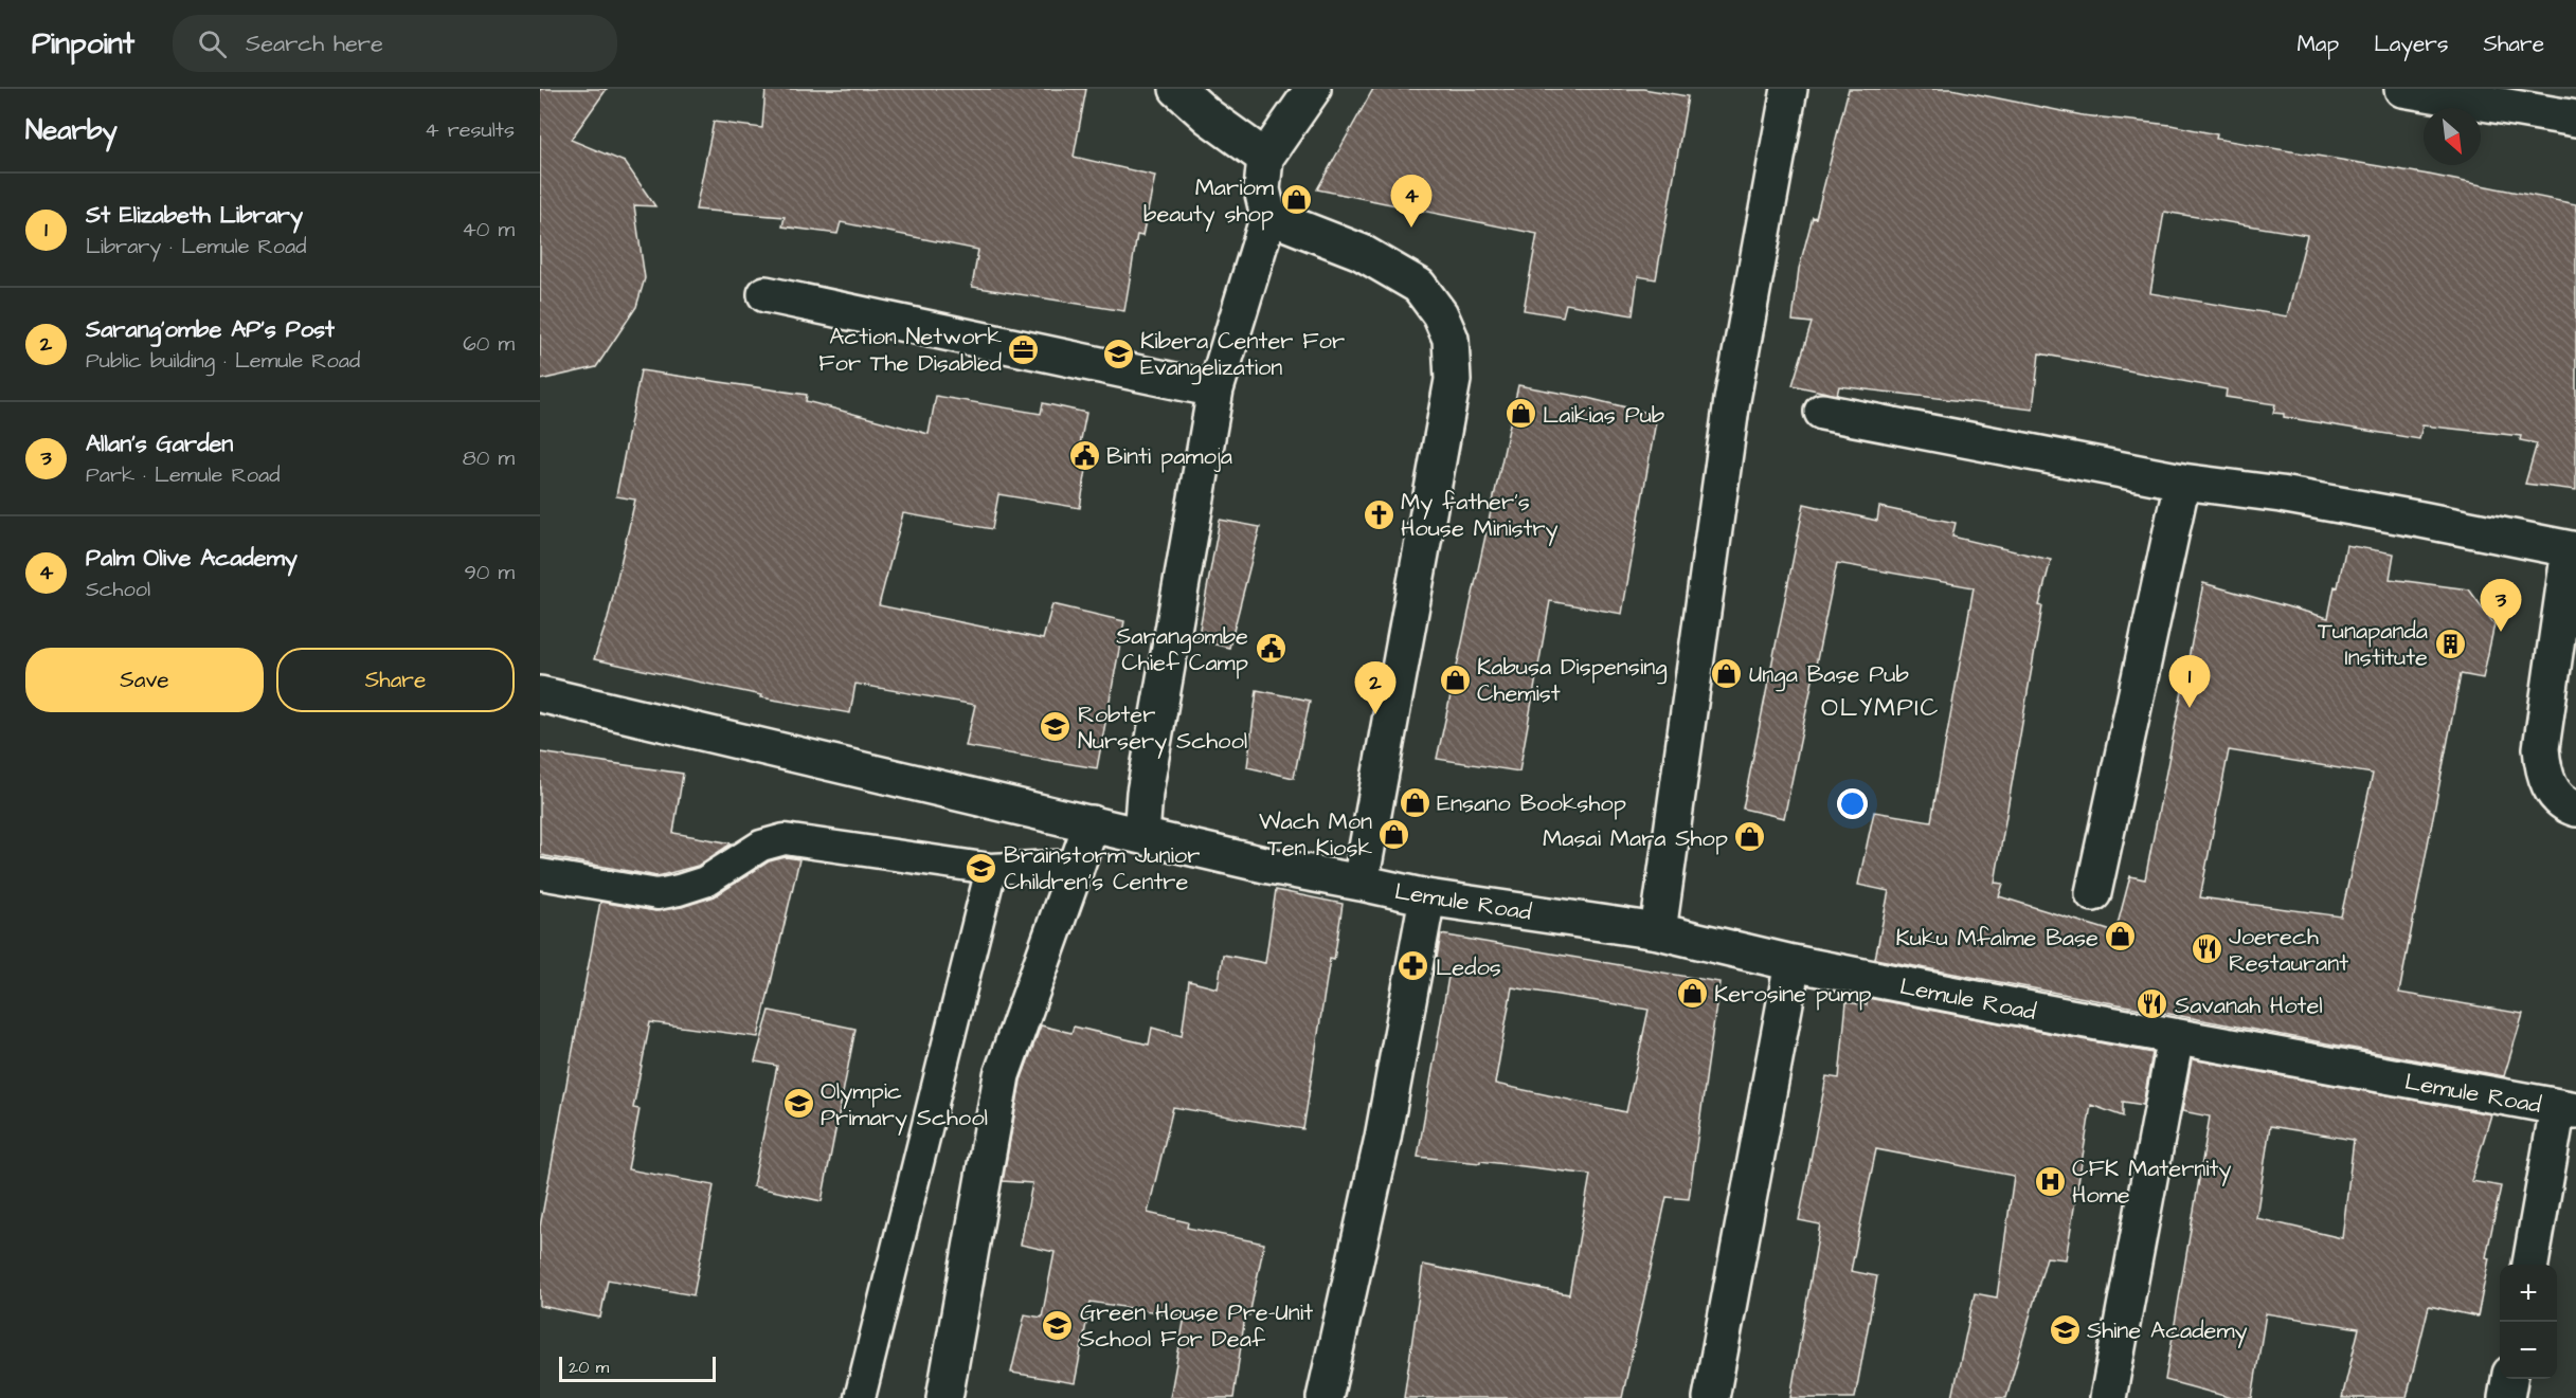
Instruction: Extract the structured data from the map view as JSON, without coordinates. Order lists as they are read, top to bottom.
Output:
{
  "streets": {
    "street": ["Lemule Road"]
  },
  "districts": ["OLYMPIC"],
  "places": {
    "shop": [
      "Mariom beauty shop",
      "Laikias Pub",
      "Unga Base Pub",
      "Kabusa Dispensing Chemist",
      "Ensano Bookshop",
      "Wach Mon Ten Kiosk",
      "Masai Mara Shop",
      "Kuku Mfalme Base",
      "Kerosine pump"
    ],
    "office": ["Action Network For The Disabled"],
    "school or university": [
      "Kibera Center For Evangelization",
      "Robter Nursery School",
      "Brainstorm Junior Children's Centre",
      "Olympic Primary School",
      "Green House Pre-Unit School For Deaf",
      "Shine Academy"
    ],
    "public building": ["Binti pamoja", "Sarangombe Chief Camp"],
    "church": ["My father's House Ministry"],
    "building": ["Tunapanda Institute"],
    "restaurant": ["Joerech Restaurant", "Savanah Hotel"],
    "pharmacy": ["Ledos"],
    "hospital": ["CFK Maternity Home"]
  },
  "scale_bar": "20 m",
  "north": "bottom right",
  "page": {
    "header": "Pinpoint",
    "search": "Search here",
    "nav": ["Map", "Layers", "Share"],
    "heading": ["Nearby", "4 results"],
    "list": [
      {
        "mark": "1",
        "name": "St Elizabeth Library",
        "note": "Library · Lemule Road",
        "value": "40 m"
      },
      {
        "mark": "2",
        "name": "Sarang'ombe AP's Post",
        "note": "Public building · Lemule Road",
        "value": "60 m"
      },
      {
        "mark": "3",
        "name": "Allan's Garden",
        "note": "Park · Lemule Road",
        "value": "80 m"
      },
      {
        "mark": "4",
        "name": "Palm Olive Academy",
        "note": "School",
        "value": "90 m"
      }
    ],
    "pins": [
      "4",
      "3",
      "1",
      "2"
    ],
    "buttons": ["Save", "Share"],
    "map_buttons": ["+", "−"],
    "scale": "20 m"
  }
}
